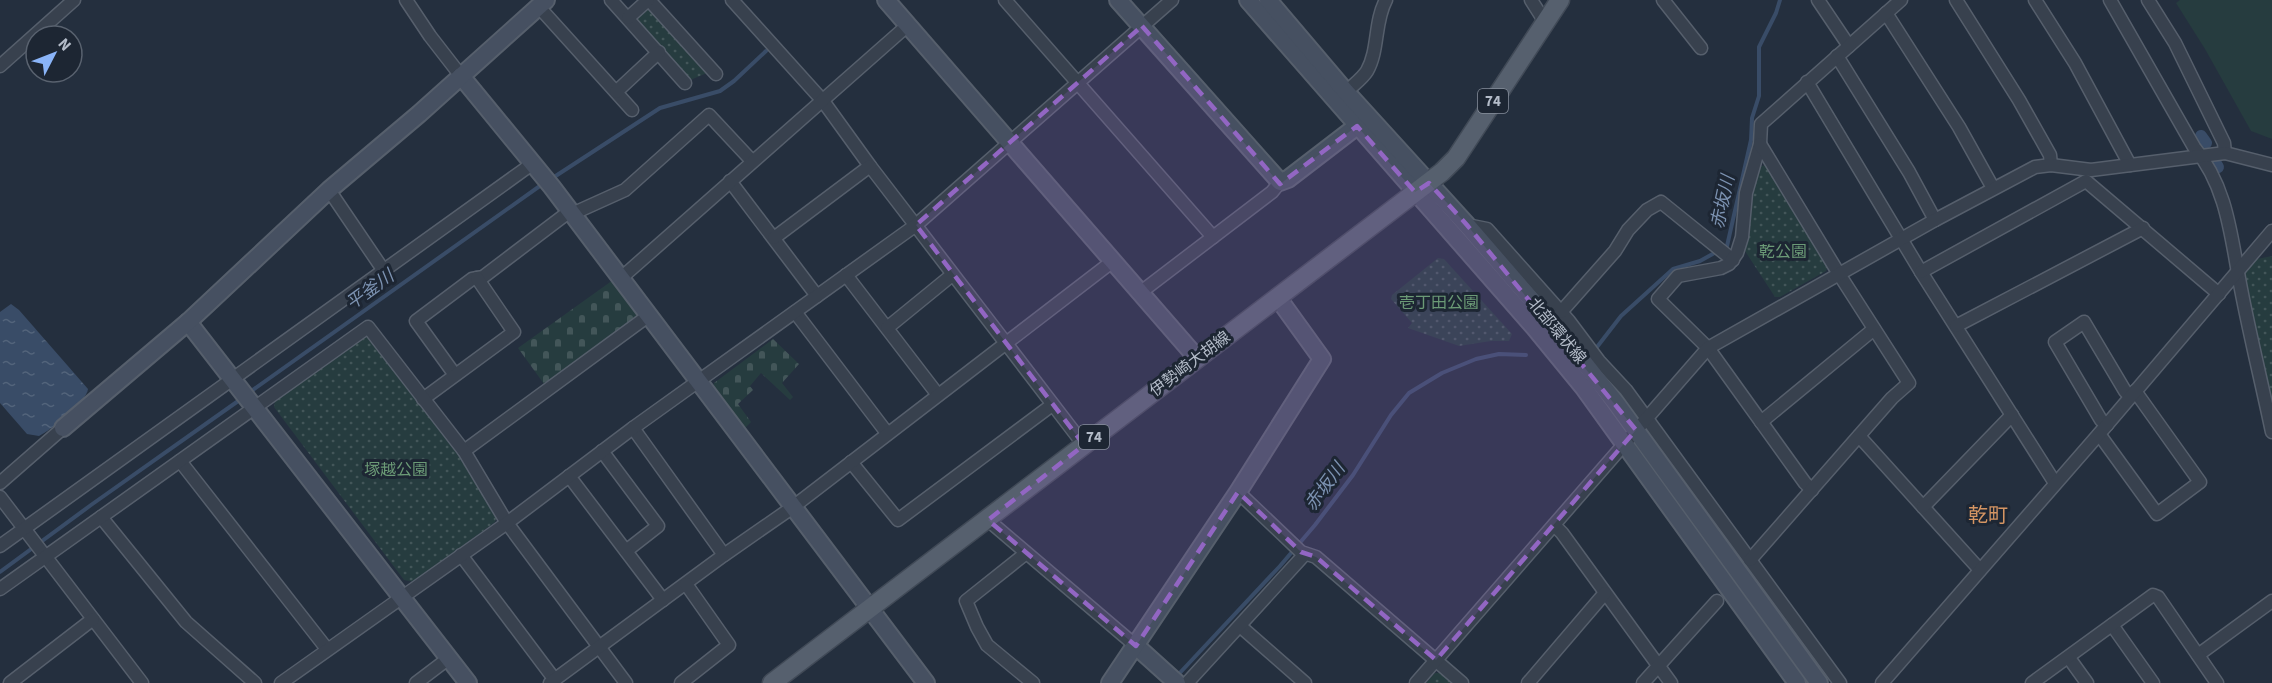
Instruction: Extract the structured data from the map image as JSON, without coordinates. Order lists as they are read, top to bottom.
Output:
{
  "streets": {
    "main road": ["74", "伊勢崎大胡線"],
    "street": ["北部環状線"]
  },
  "crossings": [
    ["北部環状線", "伊勢崎大胡線"]
  ],
  "districts": ["乾町"],
  "water": ["赤坂川", "平釜川"],
  "parks": ["乾公園", "壱丁田公園", "塚越公園"],
  "north": "top right"
}
